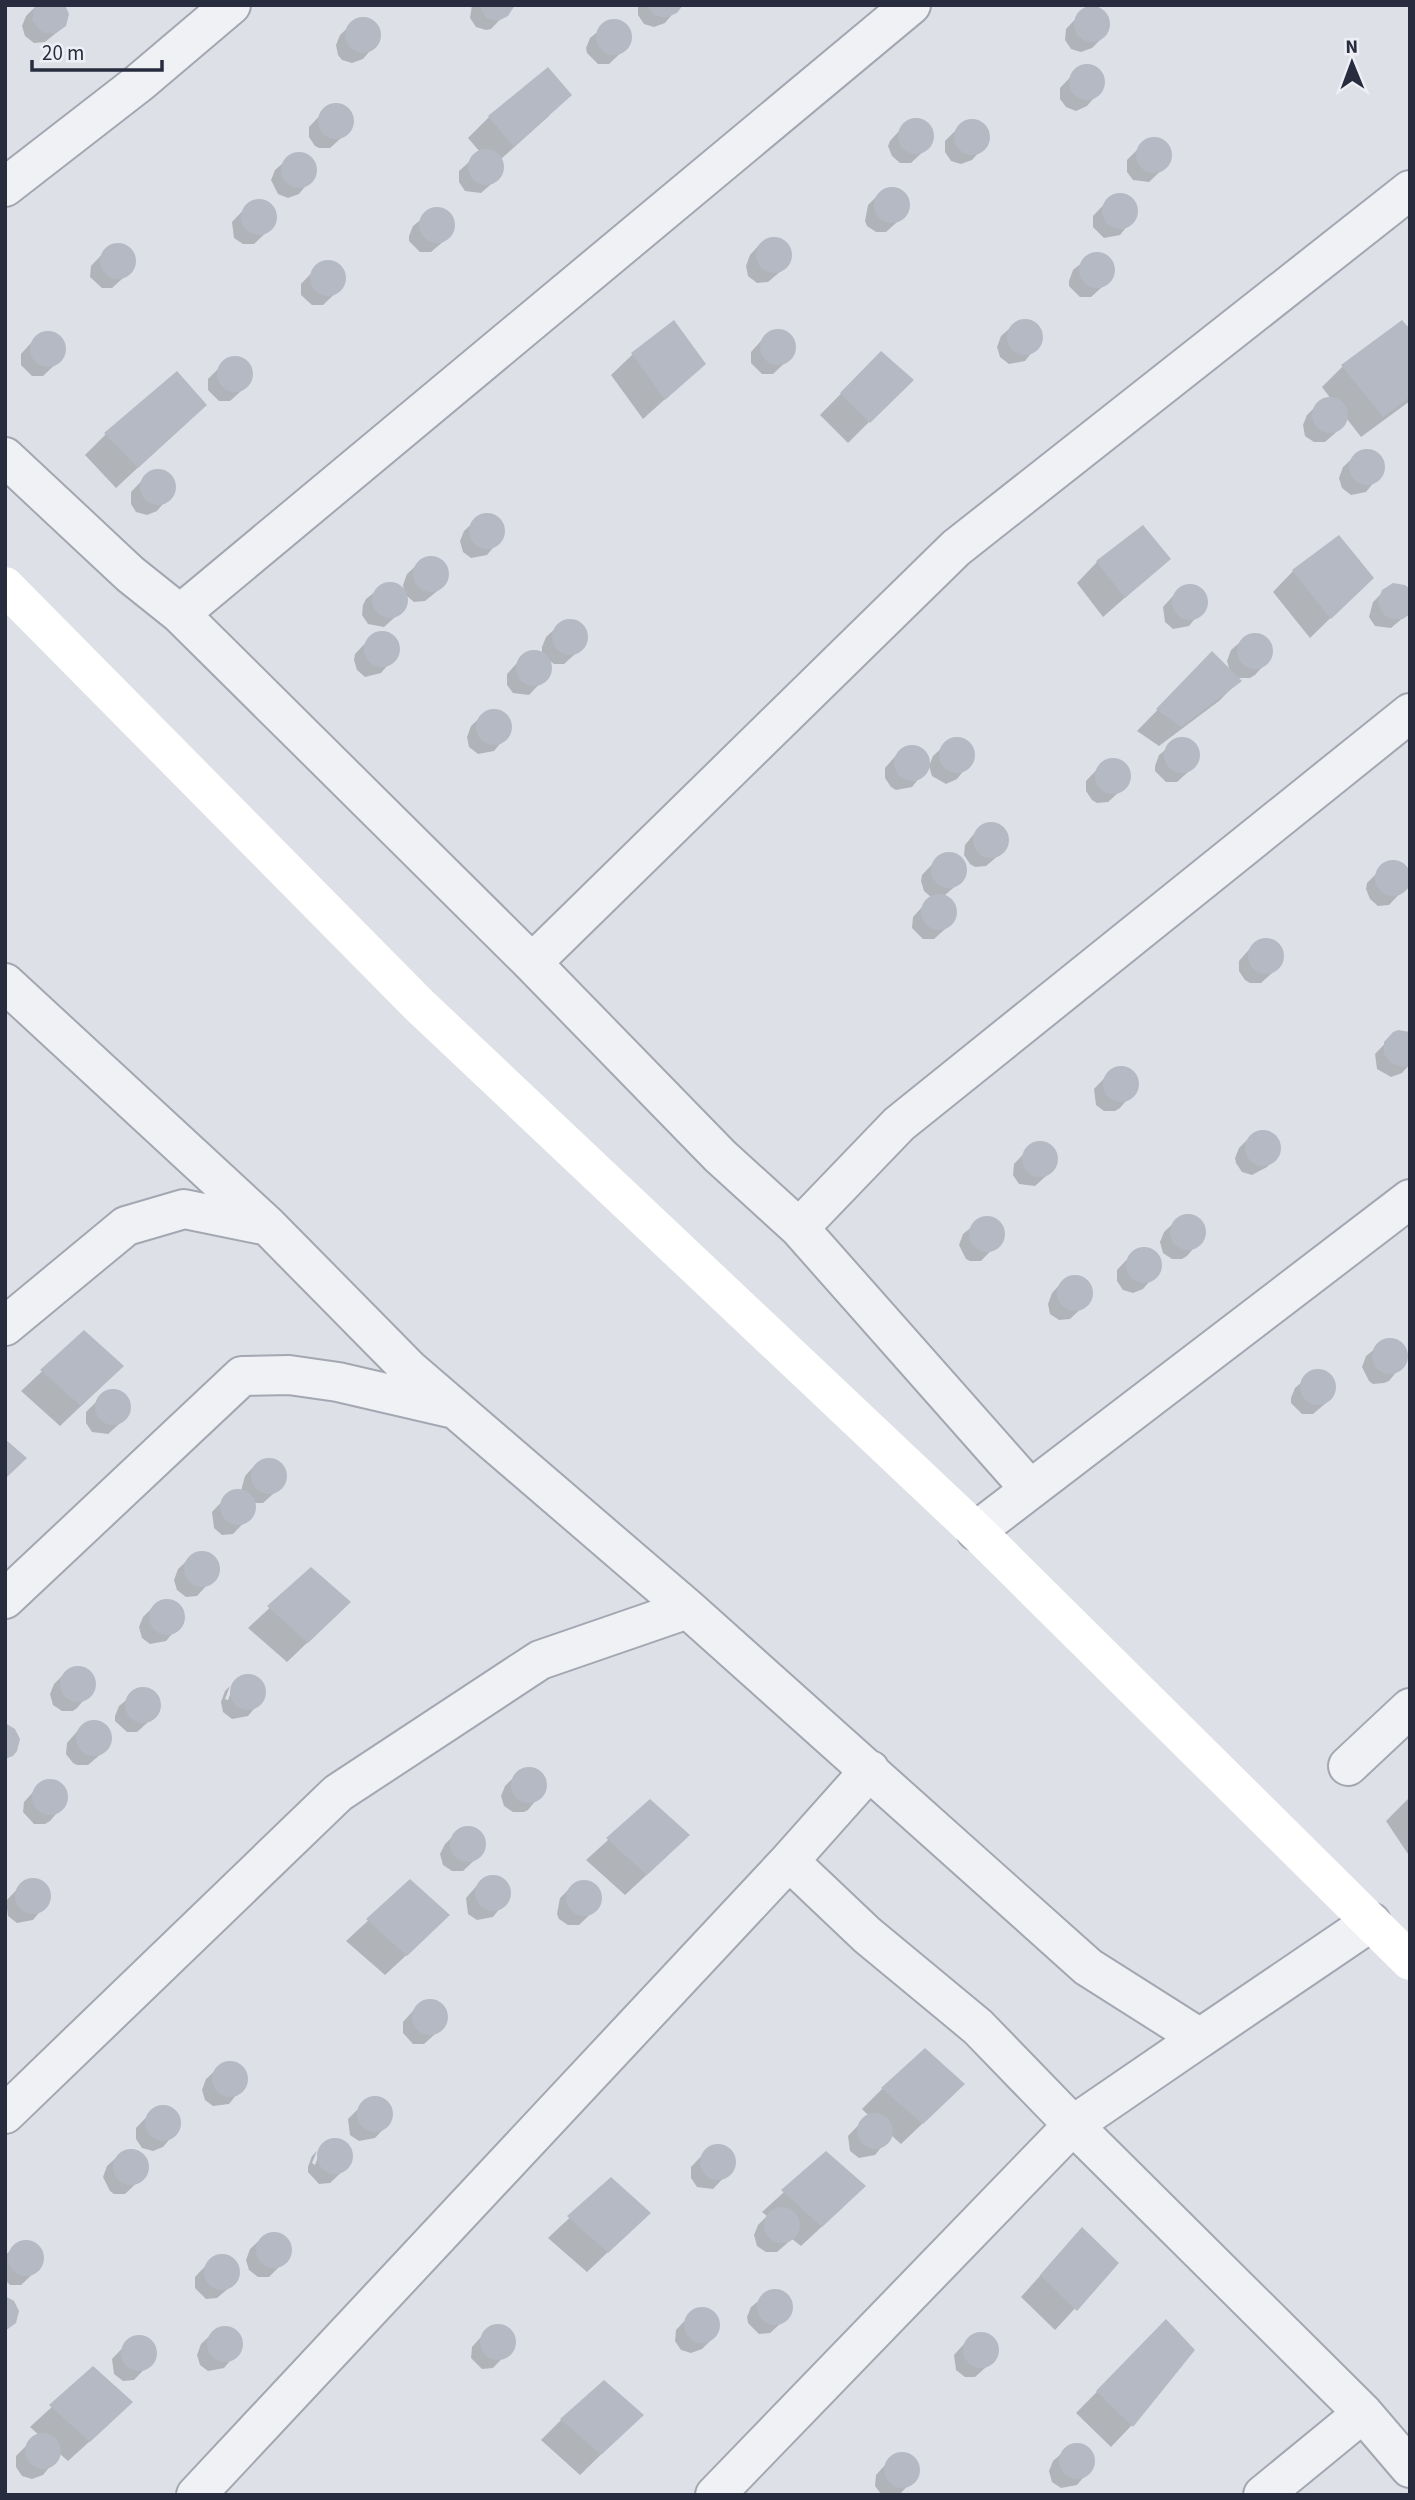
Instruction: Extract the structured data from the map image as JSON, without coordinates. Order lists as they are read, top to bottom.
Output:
{
  "scale_bar": "20 m",
  "north": "top"
}
